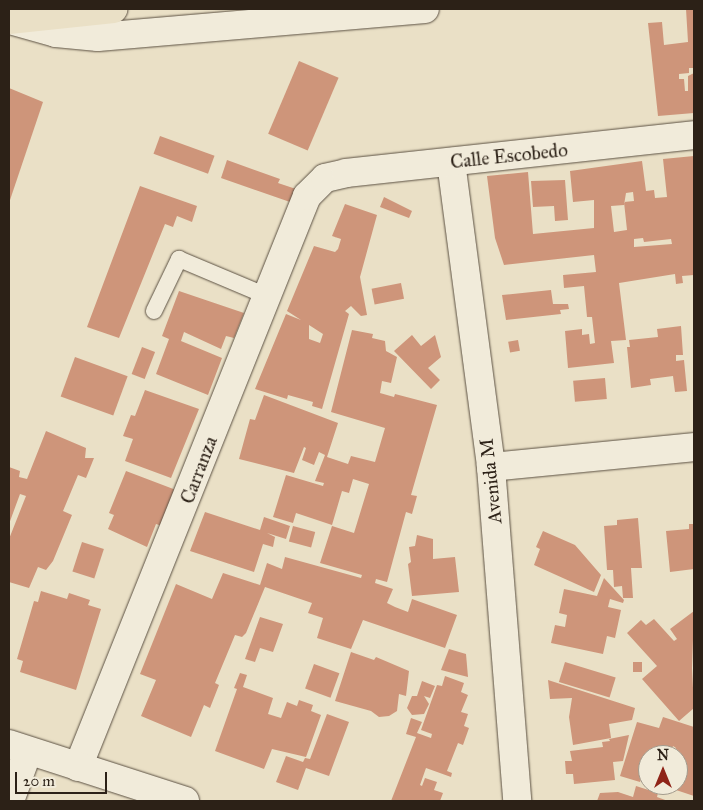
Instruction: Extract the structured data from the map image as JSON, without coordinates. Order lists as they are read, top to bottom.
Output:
{
  "streets": {
    "street": ["Calle Escobedo", "Carranza", "Avenida M"]
  },
  "crossings": [
    ["Calle Escobedo", "Carranza"],
    ["Calle Escobedo", "Avenida M"]
  ],
  "scale_bar": "20 m",
  "north": "top"
}
